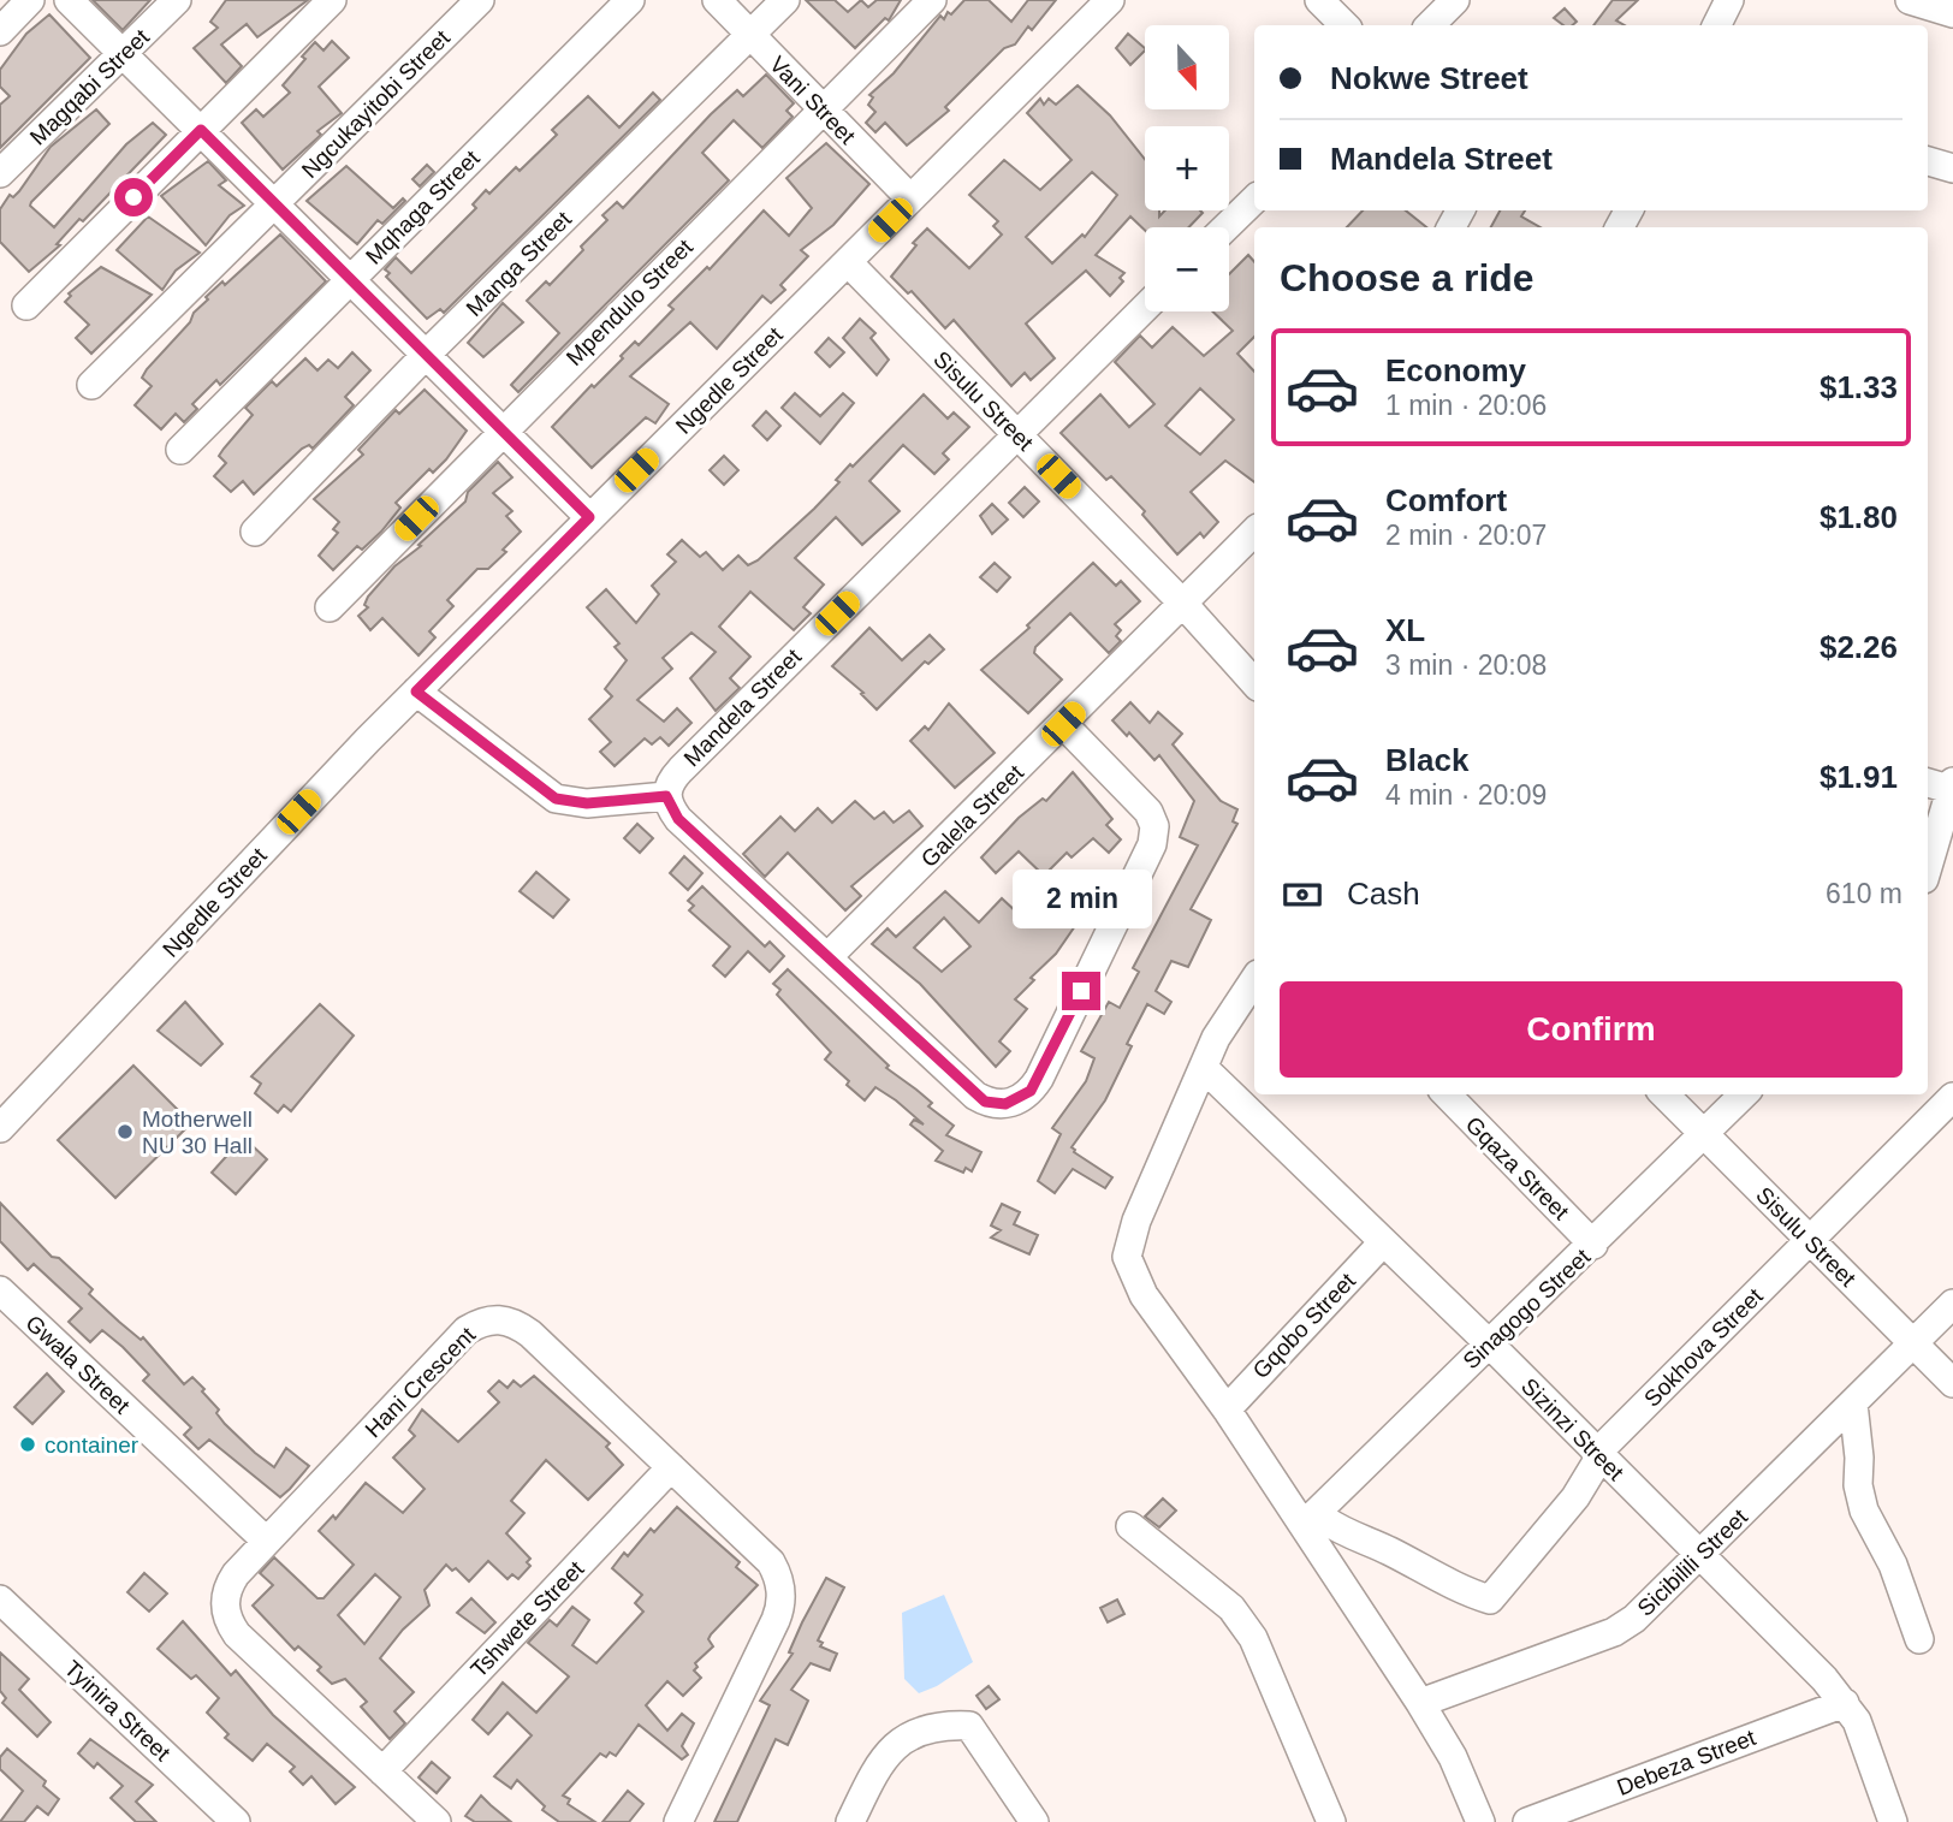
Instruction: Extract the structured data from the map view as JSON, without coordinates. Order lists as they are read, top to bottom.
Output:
{
  "streets": {
    "street": [
      "Magqabi Street",
      "Vani Street",
      "Ngcukayitobi Street",
      "Mqhaga Street",
      "Manga Street",
      "Mpendulo Street",
      "Ngedle Street",
      "Sisulu Street",
      "Mandela Street",
      "Galela Street",
      "Gqaza Street",
      "Sinagogo Street",
      "Gqobo Street",
      "Sokhova Street",
      "Gwala Street",
      "Hani Crescent",
      "Sizinzi Street",
      "Sicibilili Street",
      "Tshwete Street",
      "Tyinira Street",
      "Debeza Street"
    ]
  },
  "crossings": [
    ["Vani Street", "Manga Street"],
    ["Vani Street", "Mpendulo Street"],
    ["Vani Street", "Ngedle Street"],
    ["Ngedle Street", "Sisulu Street"],
    ["Sisulu Street", "Mandela Street"],
    ["Sisulu Street", "Galela Street"],
    ["Sisulu Street", "Sinagogo Street"],
    ["Sisulu Street", "Sokhova Street"],
    ["Sisulu Street", "Sicibilili Street"],
    ["Gqaza Street", "Sinagogo Street"],
    ["Sinagogo Street", "Sokhova Street"],
    ["Sinagogo Street", "Sizinzi Street"],
    ["Gqobo Street", "Sizinzi Street"],
    ["Sokhova Street", "Sizinzi Street"],
    ["Gwala Street", "Hani Crescent"],
    ["Hani Crescent", "Tshwete Street"],
    ["Sizinzi Street", "Sicibilili Street"],
    ["Sizinzi Street", "Debeza Street"]
  ],
  "places": ["Motherwell NU 30 Hall", "container"],
  "north": "bottom",
  "page": {
    "map_buttons": ["+", "−"],
    "banner": ["Nokwe Street", "Mandela Street"],
    "heading": "Choose a ride",
    "list": [
      {
        "name": "Economy",
        "note": "1 min · 20:06",
        "value": "$1.33"
      },
      {
        "name": "Comfort",
        "note": "2 min · 20:07",
        "value": "$1.80"
      },
      {
        "name": "XL",
        "note": "3 min · 20:08",
        "value": "$2.26"
      },
      {
        "name": "Black",
        "note": "4 min · 20:09",
        "value": "$1.91"
      }
    ],
    "pay": ["Cash", "610 m"],
    "bubble": "2 min",
    "buttons": "Confirm"
  }
}
